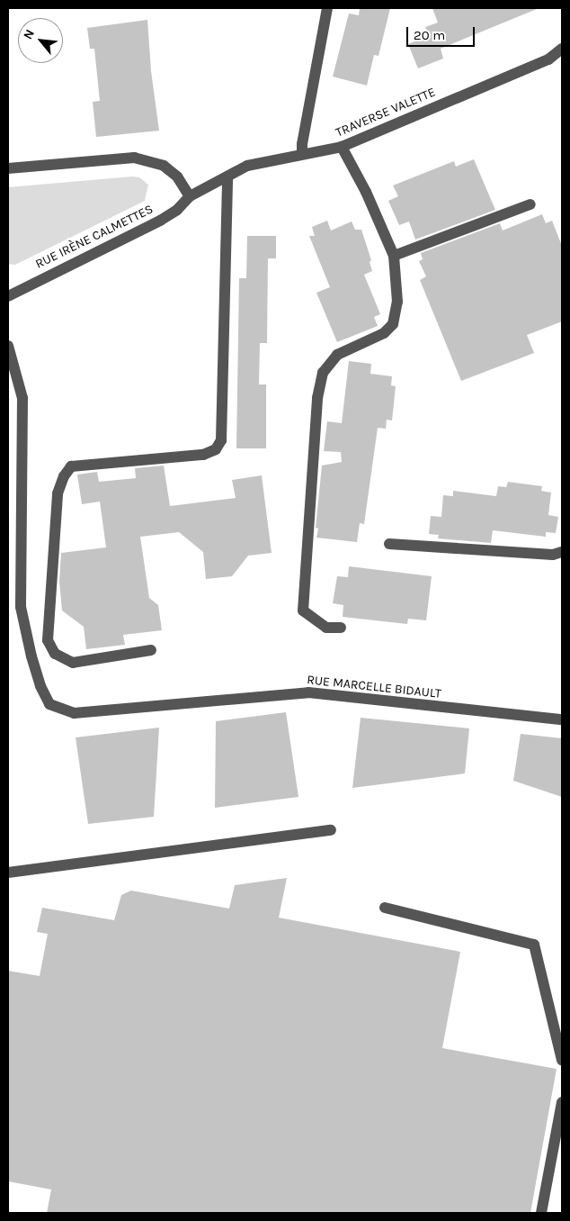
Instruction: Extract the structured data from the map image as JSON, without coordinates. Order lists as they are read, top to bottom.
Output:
{
  "streets": {
    "street": ["TRAVERSE VALETTE", "RUE IRÈNE CALMETTES", "RUE MARCELLE BIDAULT"]
  },
  "crossings": [
    ["TRAVERSE VALETTE", "RUE IRÈNE CALMETTES"]
  ],
  "scale_bar": "20 m",
  "north": "top left"
}
